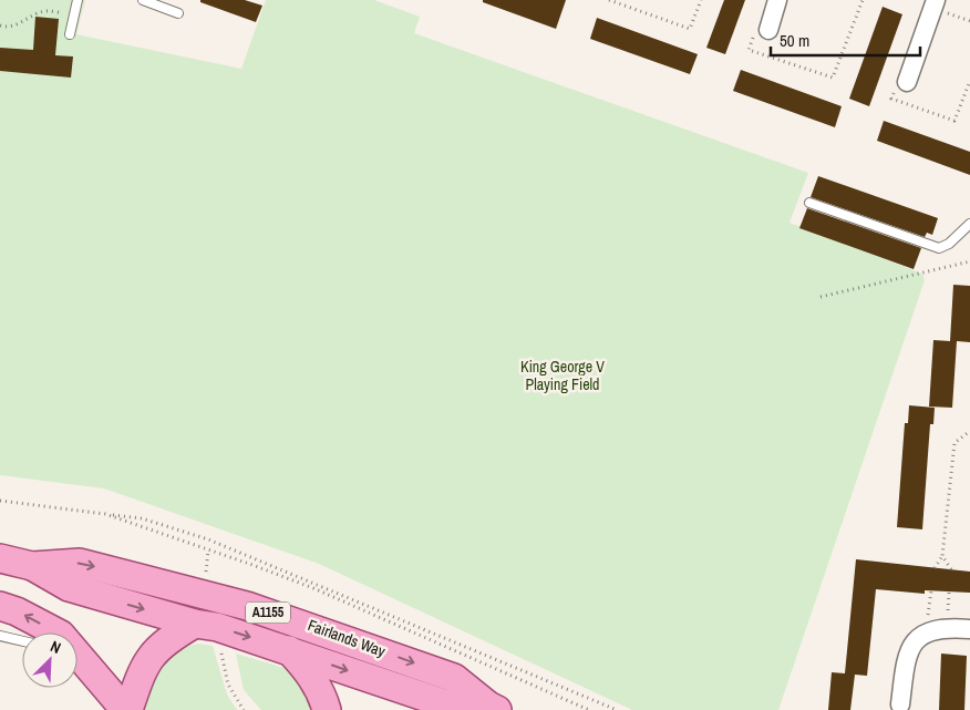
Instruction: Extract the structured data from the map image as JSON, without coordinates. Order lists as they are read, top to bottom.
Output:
{
  "streets": {
    "main road": ["A1155", "Fairlands Way"]
  },
  "one_way": ["Fairlands Way"],
  "parks": ["King George V Playing Field"],
  "scale_bar": "50 m",
  "north": "top right"
}
